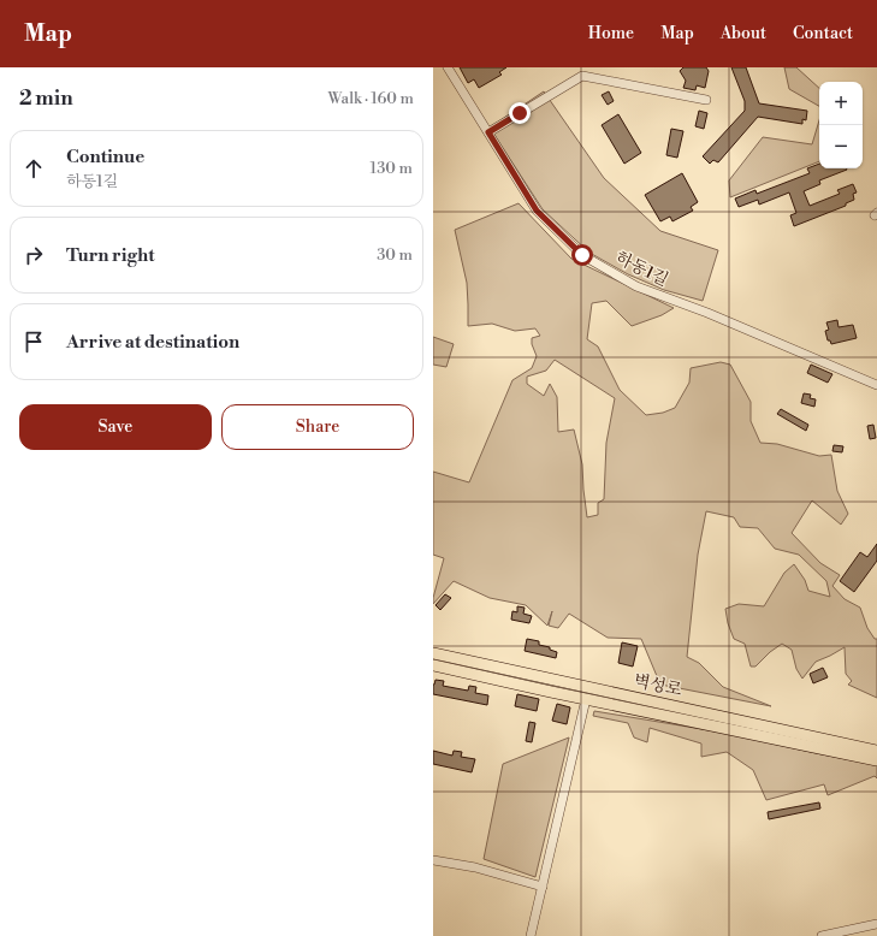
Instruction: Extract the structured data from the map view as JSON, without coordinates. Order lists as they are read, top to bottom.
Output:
{
  "streets": {
    "main road": ["벽성로"],
    "street": ["하동1길"]
  },
  "page": {
    "header": "Map",
    "nav": [
      "Home",
      "Map",
      "About",
      "Contact"
    ],
    "heading": ["2 min", "Walk · 160 m"],
    "map_buttons": ["+", "−"],
    "list": [
      ["Continue", "하동1길", "130 m"],
      ["Turn right", "30 m"],
      "Arrive at destination"
    ],
    "buttons": ["Save", "Share"]
  }
}
